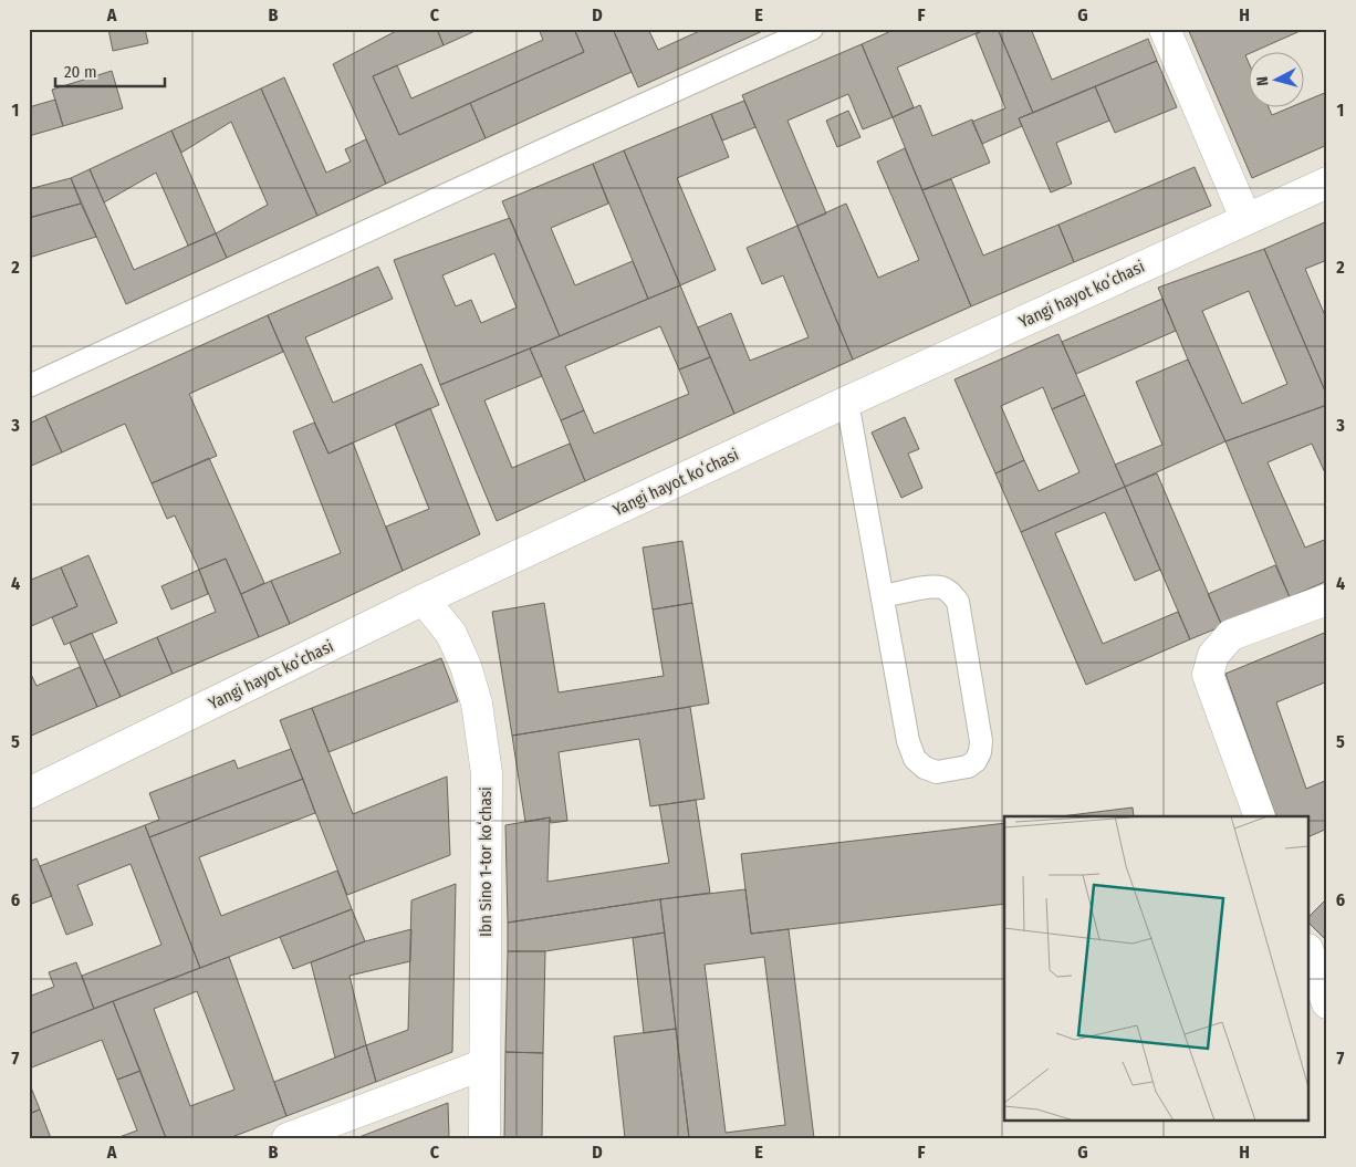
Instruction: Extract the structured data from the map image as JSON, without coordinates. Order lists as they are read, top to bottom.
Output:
{
  "streets": {
    "street": ["Yangi hayot koʻchasi", "Ibn Sino 1-tor koʻchasi"]
  },
  "crossings": [
    ["Yangi hayot koʻchasi", "Ibn Sino 1-tor koʻchasi"]
  ],
  "scale_bar": "20 m",
  "north": "left",
  "grid": {
    "columns": [
      "A",
      "B",
      "C",
      "D",
      "E",
      "F",
      "G",
      "H"
    ],
    "rows": [
      "1",
      "2",
      "3",
      "4",
      "5",
      "6",
      "7"
    ]
  }
}
